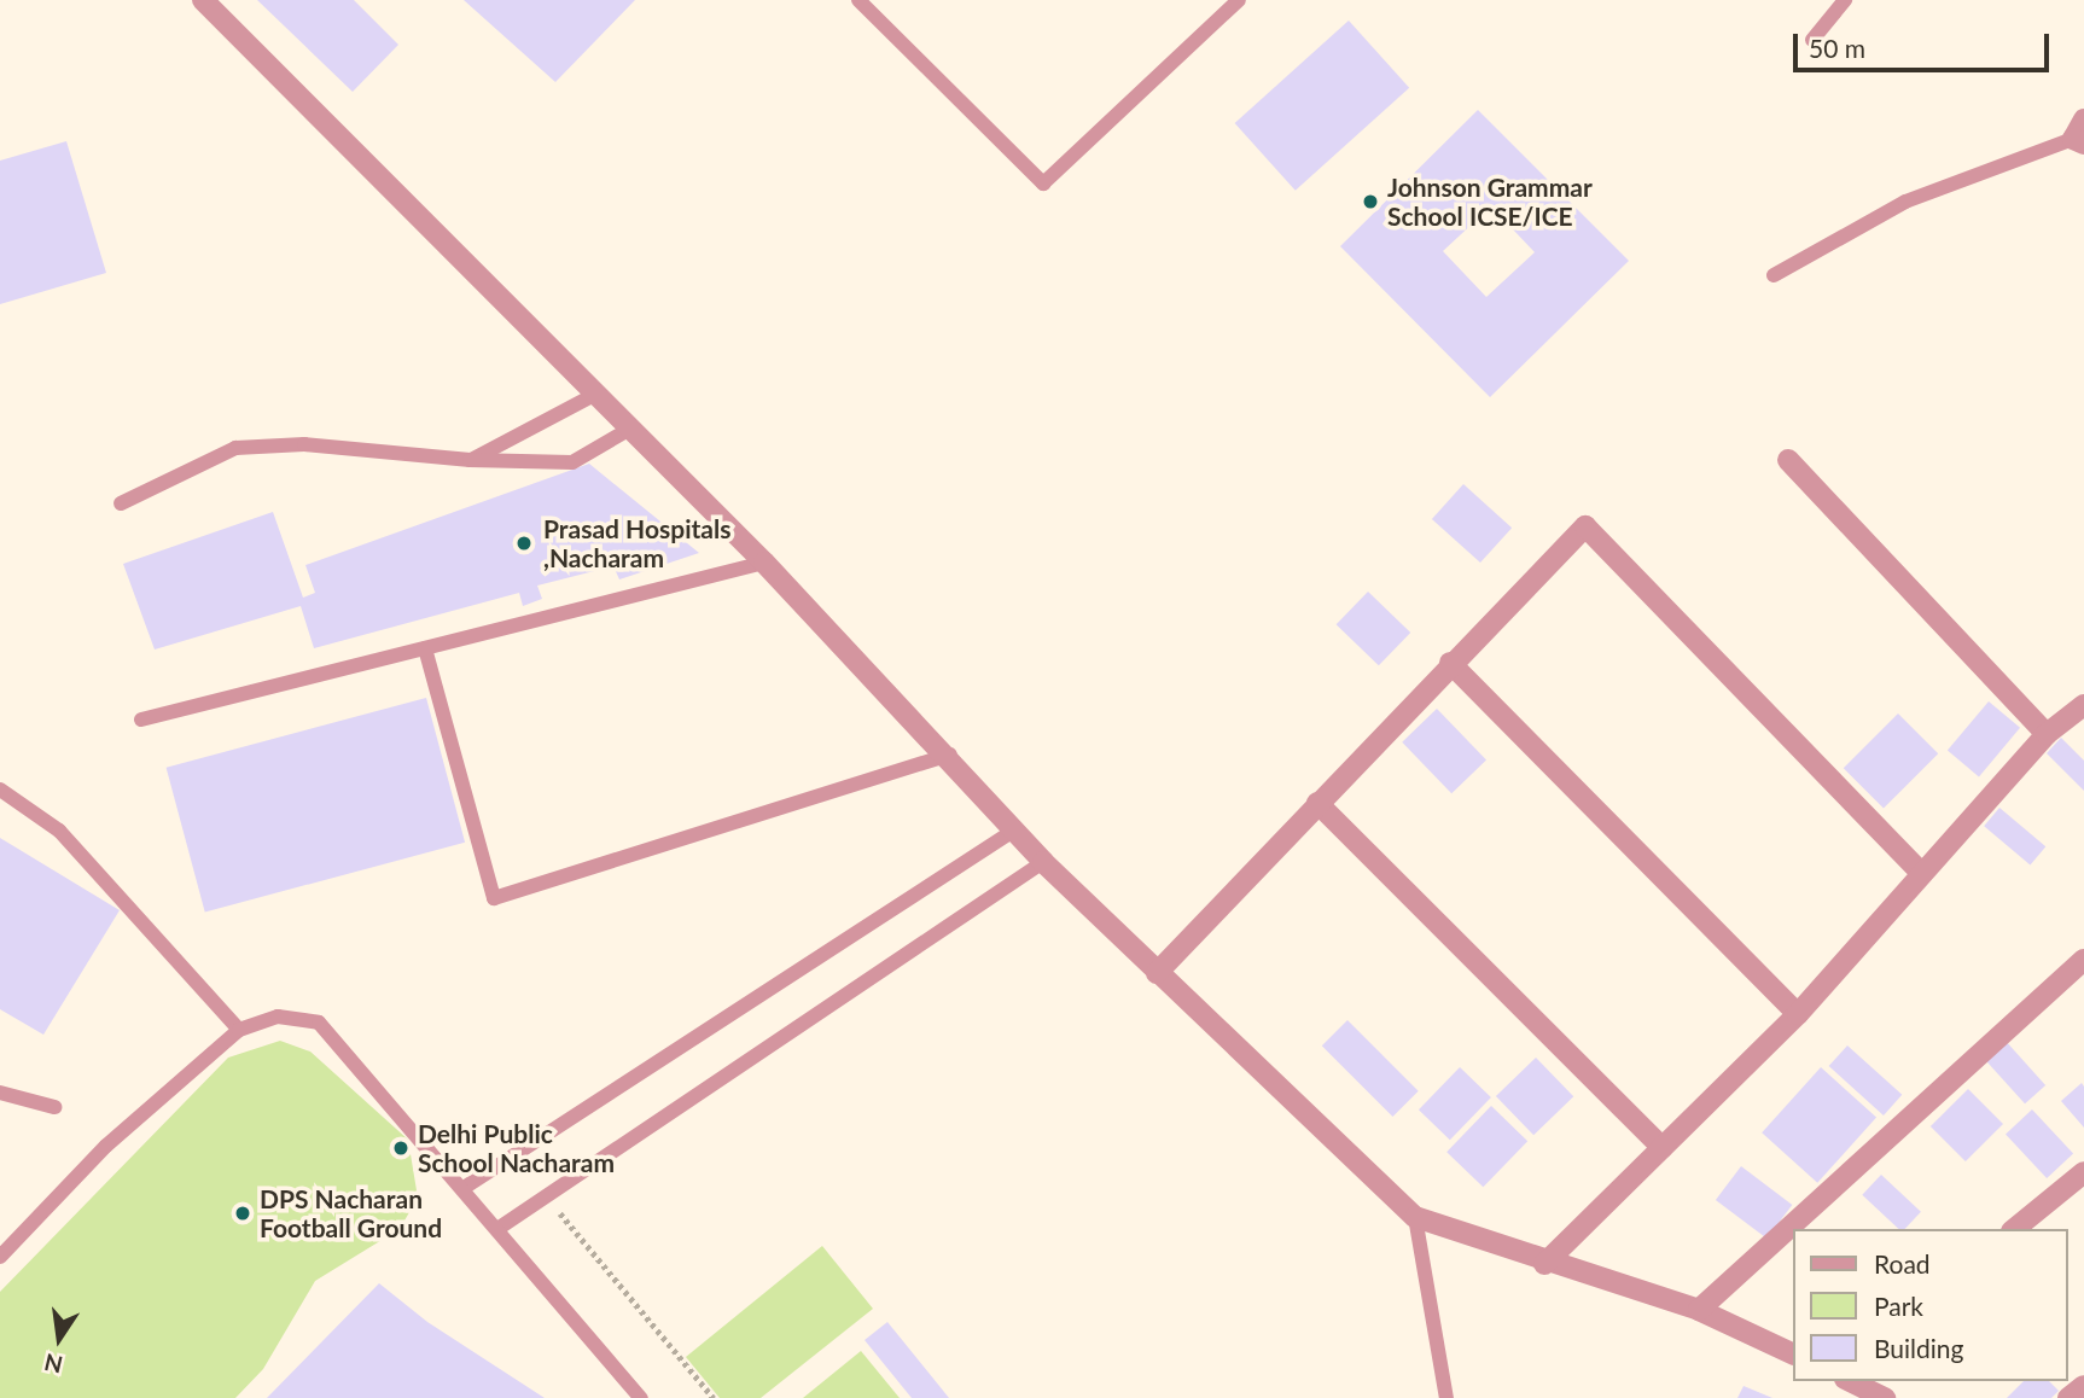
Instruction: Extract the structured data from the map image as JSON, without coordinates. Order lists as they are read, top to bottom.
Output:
{
  "places": [
    "Johnson Grammar School ICSE/ICE",
    "Prasad Hospitals ,Nacharam",
    "Delhi Public School Nacharam",
    "DPS Nacharan Football Ground"
  ],
  "legend": ["Road", "Park", "Building"],
  "scale_bar": "50 m",
  "north": "bottom"
}
